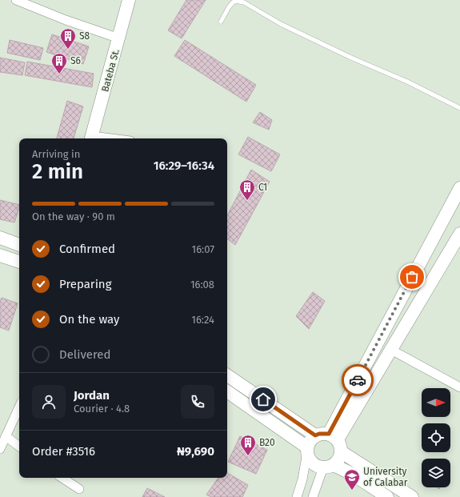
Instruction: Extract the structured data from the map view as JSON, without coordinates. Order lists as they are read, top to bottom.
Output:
{
  "streets": {
    "main road": ["Bateba St."]
  },
  "places": {
    "building": [
      "S8",
      "S6",
      "C1",
      "B20"
    ],
    "school or university": ["University of Calabar"]
  },
  "north": "right",
  "page": {
    "heading": ["2 min", "Arriving in", "16:29–16:34"],
    "panel": [
      "Jordan",
      "Courier · 4.8",
      "Order #3516",
      "₦9,690"
    ],
    "bar": "On the way · 90 m",
    "list": [
      ["Confirmed", "16:07"],
      ["Preparing", "16:08"],
      ["On the way", "16:24"],
      "Delivered"
    ]
  }
}
